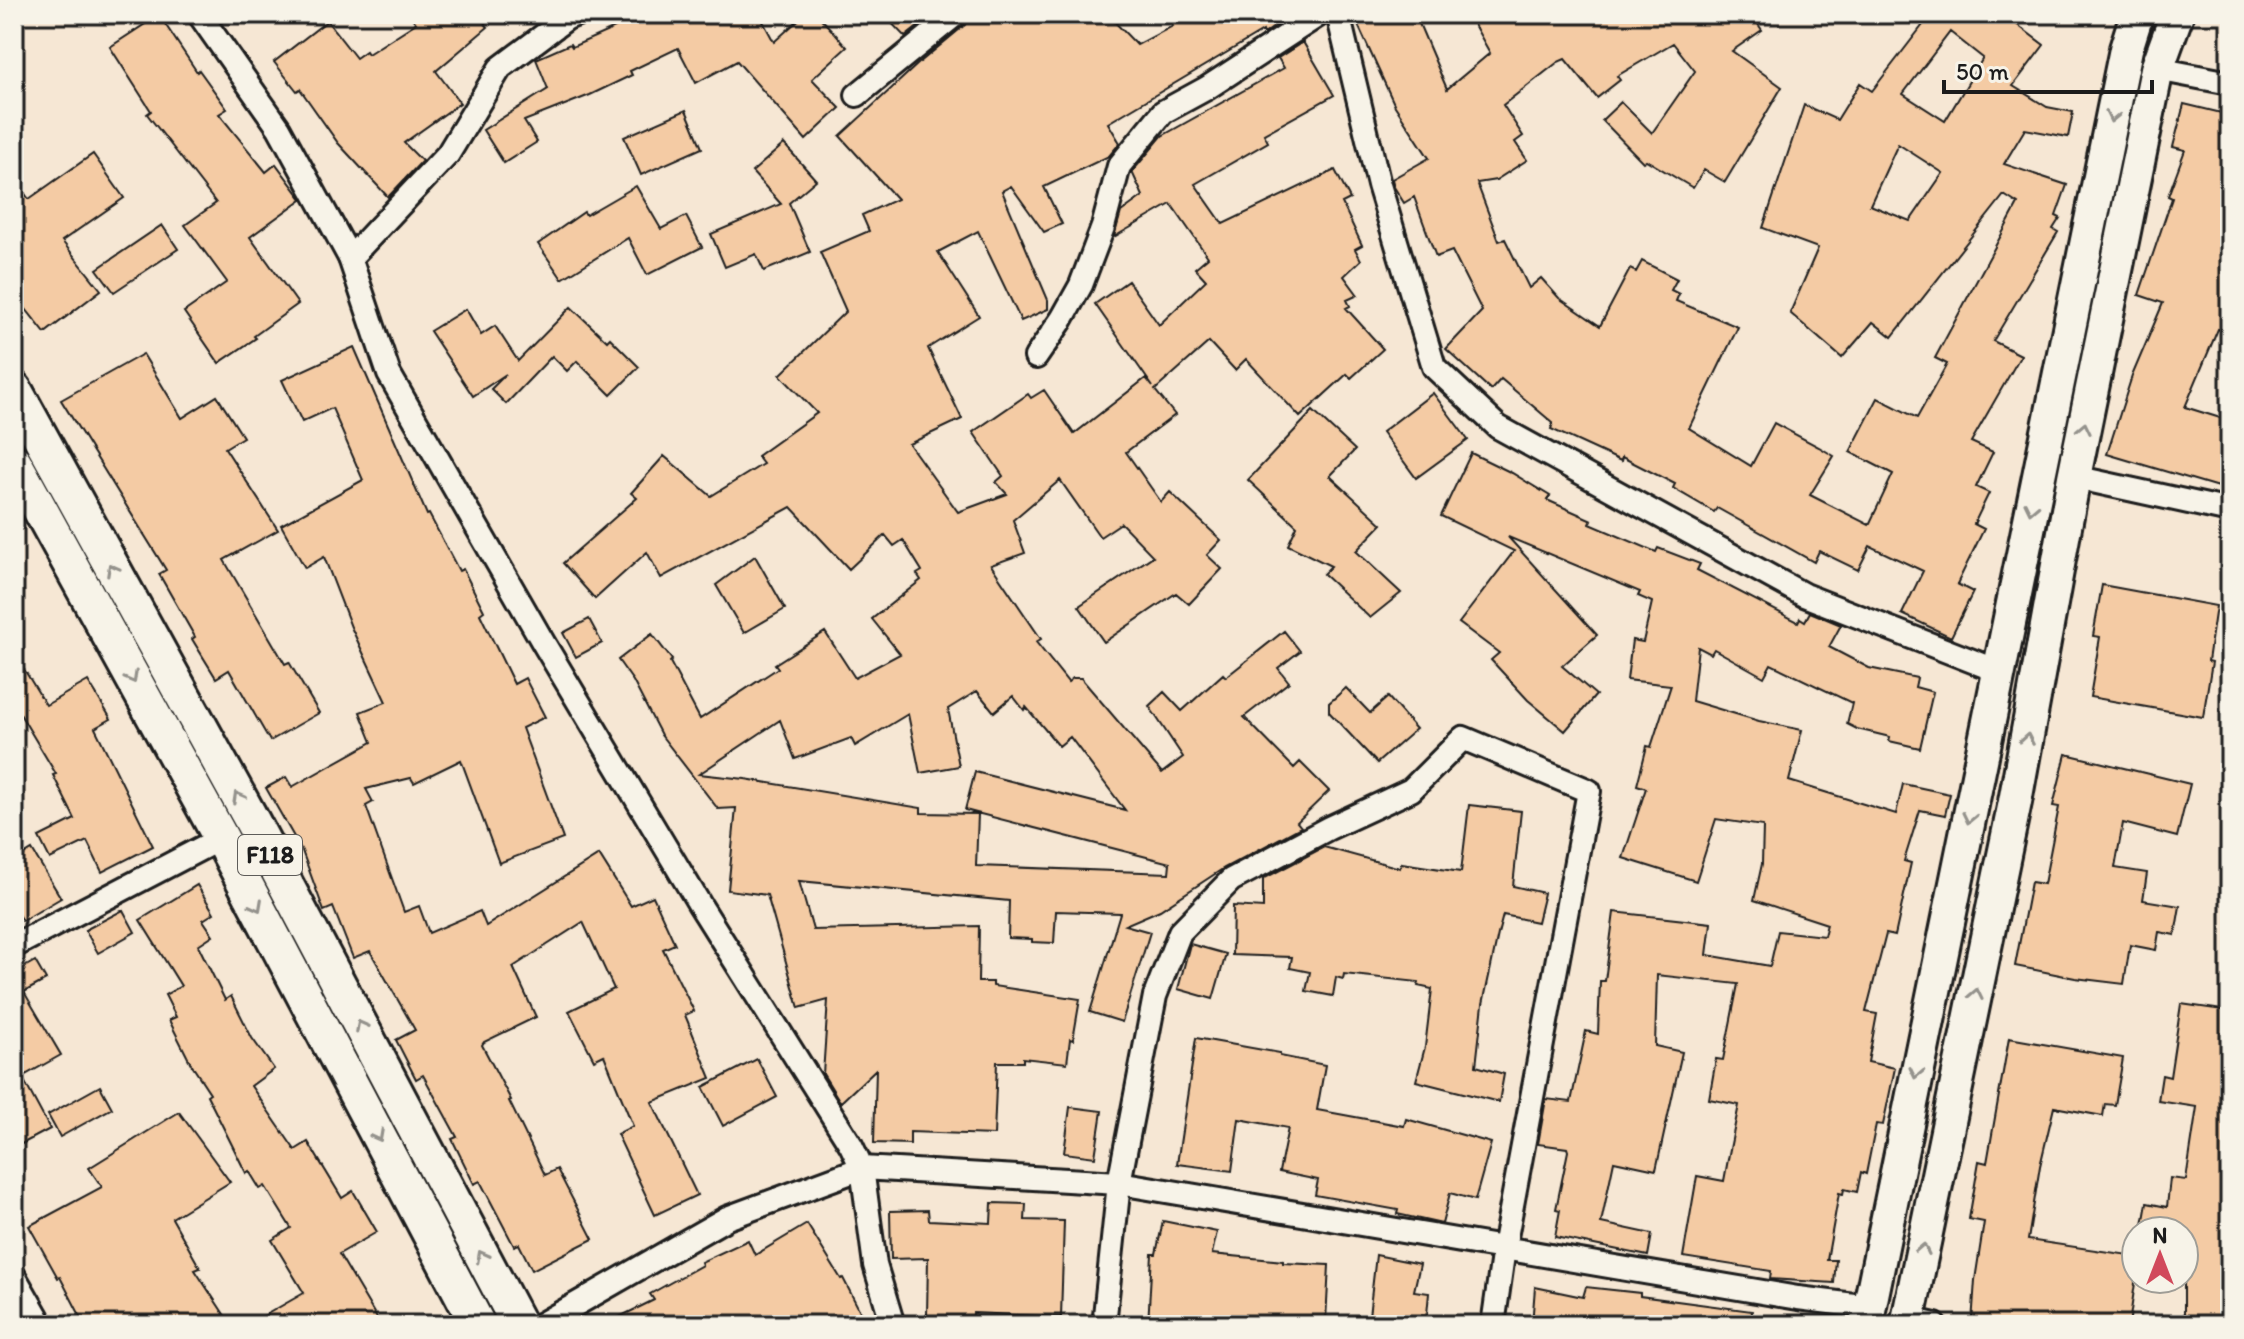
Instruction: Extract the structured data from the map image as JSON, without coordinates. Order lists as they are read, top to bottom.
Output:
{
  "streets": {
    "main road": ["F118"]
  },
  "scale_bar": "50 m",
  "north": "top"
}
